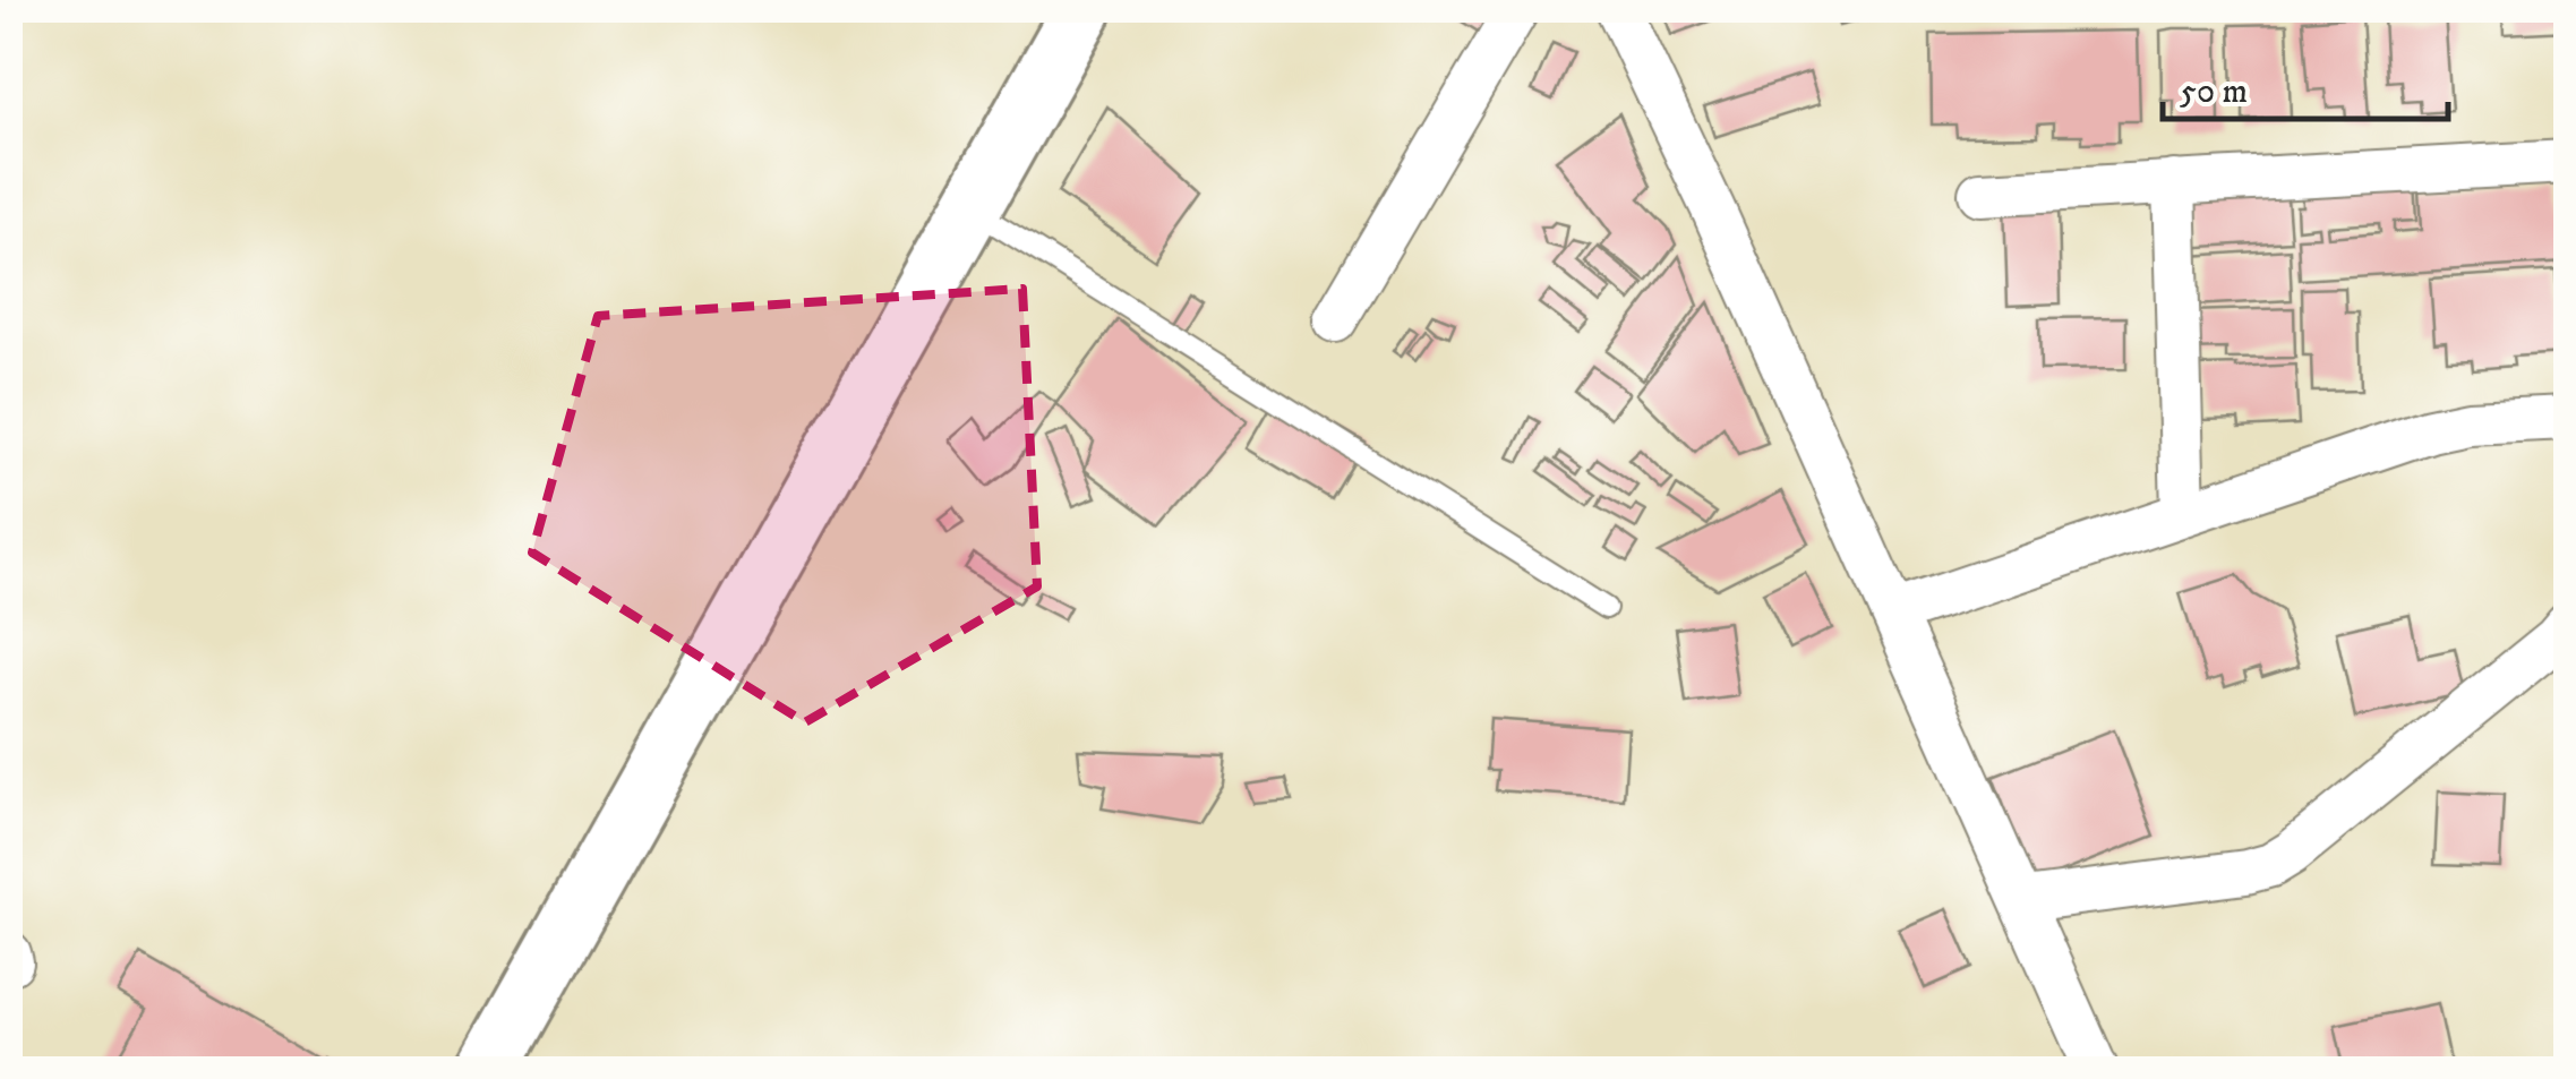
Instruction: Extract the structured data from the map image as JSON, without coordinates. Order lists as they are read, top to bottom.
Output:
{
  "scale_bar": "50 m"
}
